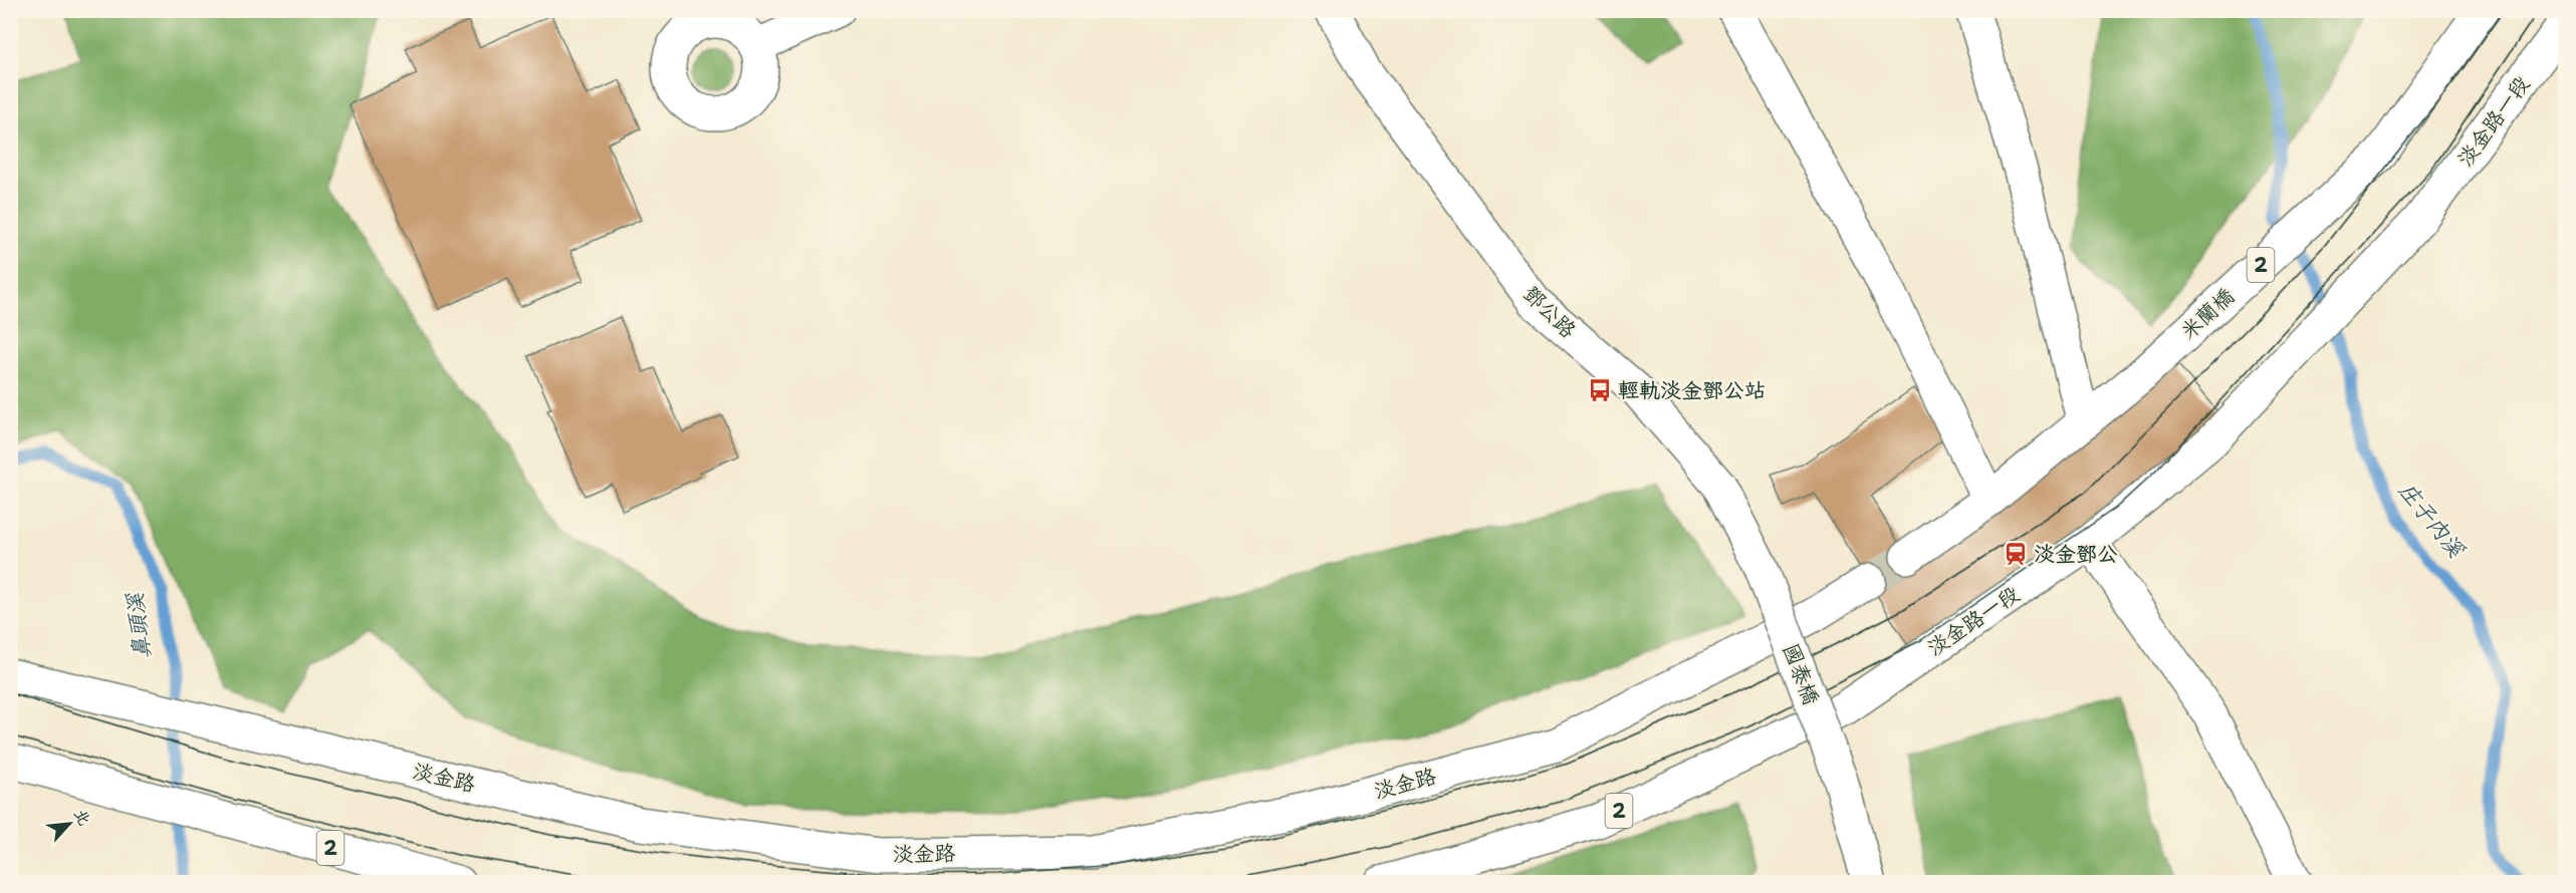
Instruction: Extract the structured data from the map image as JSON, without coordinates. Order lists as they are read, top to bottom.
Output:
{
  "streets": {
    "main road": [
      "淡金路一段",
      "2",
      "鄧公路",
      "米蘭橋",
      "國泰橋",
      "淡金路"
    ]
  },
  "crossings": [
    ["2", "米蘭橋"],
    ["鄧公路", "國泰橋"]
  ],
  "water": ["庄子內溪", "鼻頭溪"],
  "places": {
    "bus stop": ["輕軌淡金鄧公站"],
    "station": ["淡金鄧公"]
  },
  "north": "top right"
}
